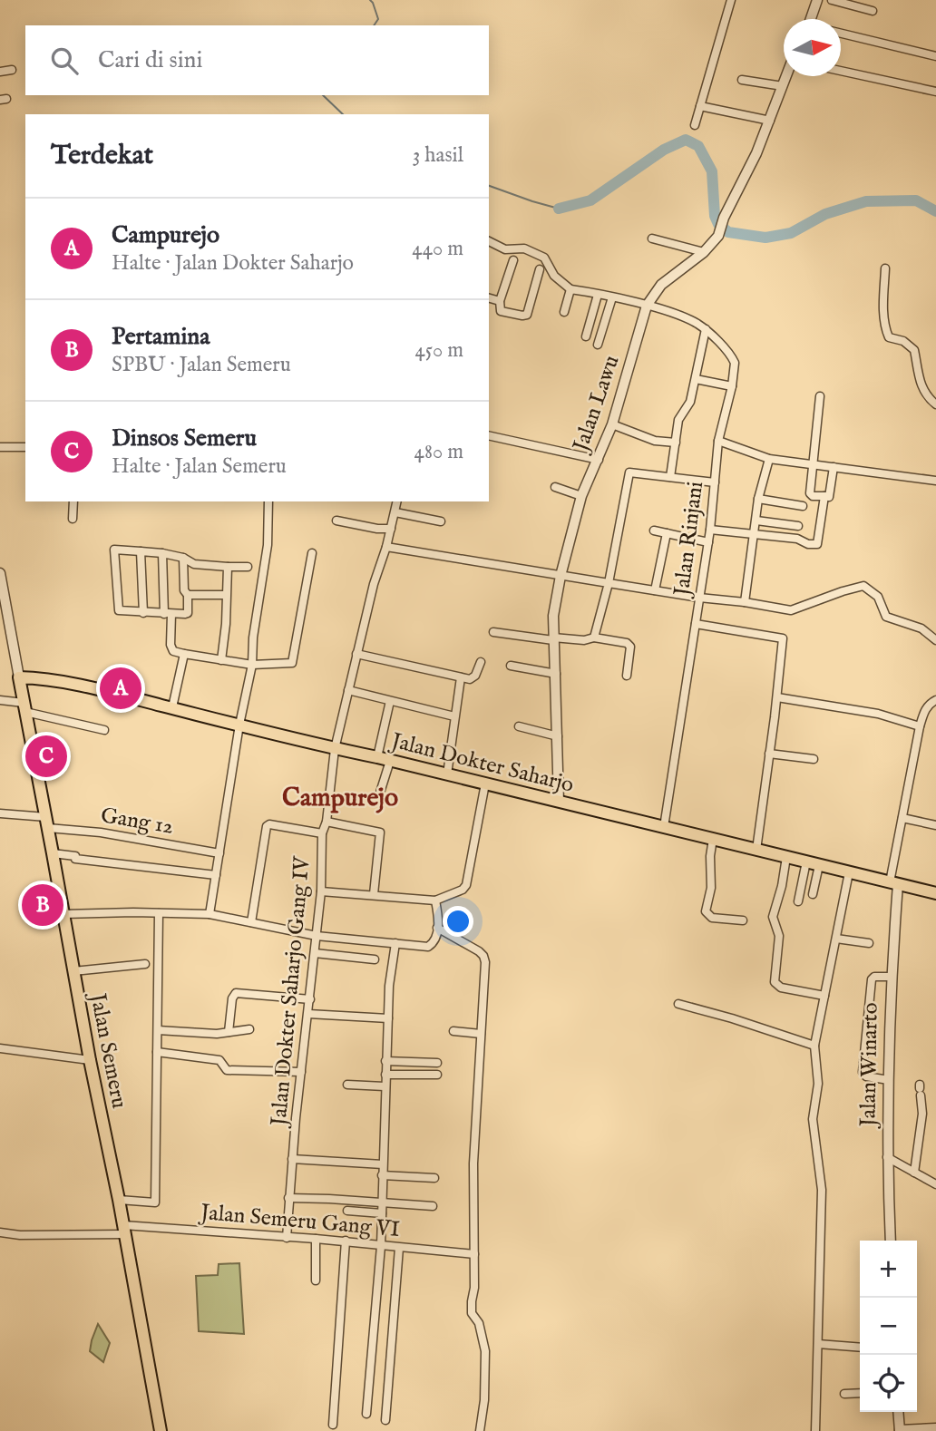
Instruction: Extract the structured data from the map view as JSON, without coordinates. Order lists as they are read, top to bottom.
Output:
{
  "streets": {
    "highway": ["Jalan Dokter Saharjo", "Jalan Semeru"],
    "street": [
      "Jalan Lawu",
      "Jalan Rinjani",
      "Gang 12",
      "Jalan Dokter Saharjo Gang IV",
      "Jalan Winarto",
      "Jalan Semeru Gang VI"
    ]
  },
  "crossings": [
    ["Jalan Lawu", "Jalan Rinjani"],
    ["Jalan Lawu", "Jalan Dokter Saharjo"],
    ["Jalan Rinjani", "Jalan Dokter Saharjo"],
    ["Jalan Dokter Saharjo", "Jalan Dokter Saharjo Gang IV"],
    ["Jalan Dokter Saharjo", "Jalan Semeru"],
    ["Jalan Dokter Saharjo", "Jalan Winarto"],
    ["Gang 12", "Jalan Semeru"],
    ["Jalan Dokter Saharjo Gang IV", "Jalan Semeru Gang VI"],
    ["Jalan Semeru", "Jalan Semeru Gang VI"]
  ],
  "districts": ["Campurejo"],
  "north": "right",
  "page": {
    "search": "Cari di sini",
    "heading": ["Terdekat", "3 hasil"],
    "list": [
      {
        "mark": "A",
        "name": "Campurejo",
        "note": "Halte · Jalan Dokter Saharjo",
        "value": "440 m"
      },
      {
        "mark": "B",
        "name": "Pertamina",
        "note": "SPBU · Jalan Semeru",
        "value": "450 m"
      },
      {
        "mark": "C",
        "name": "Dinsos Semeru",
        "note": "Halte · Jalan Semeru",
        "value": "480 m"
      }
    ],
    "pins": ["A", "C", "B"],
    "map_buttons": ["+", "−"]
  }
}
